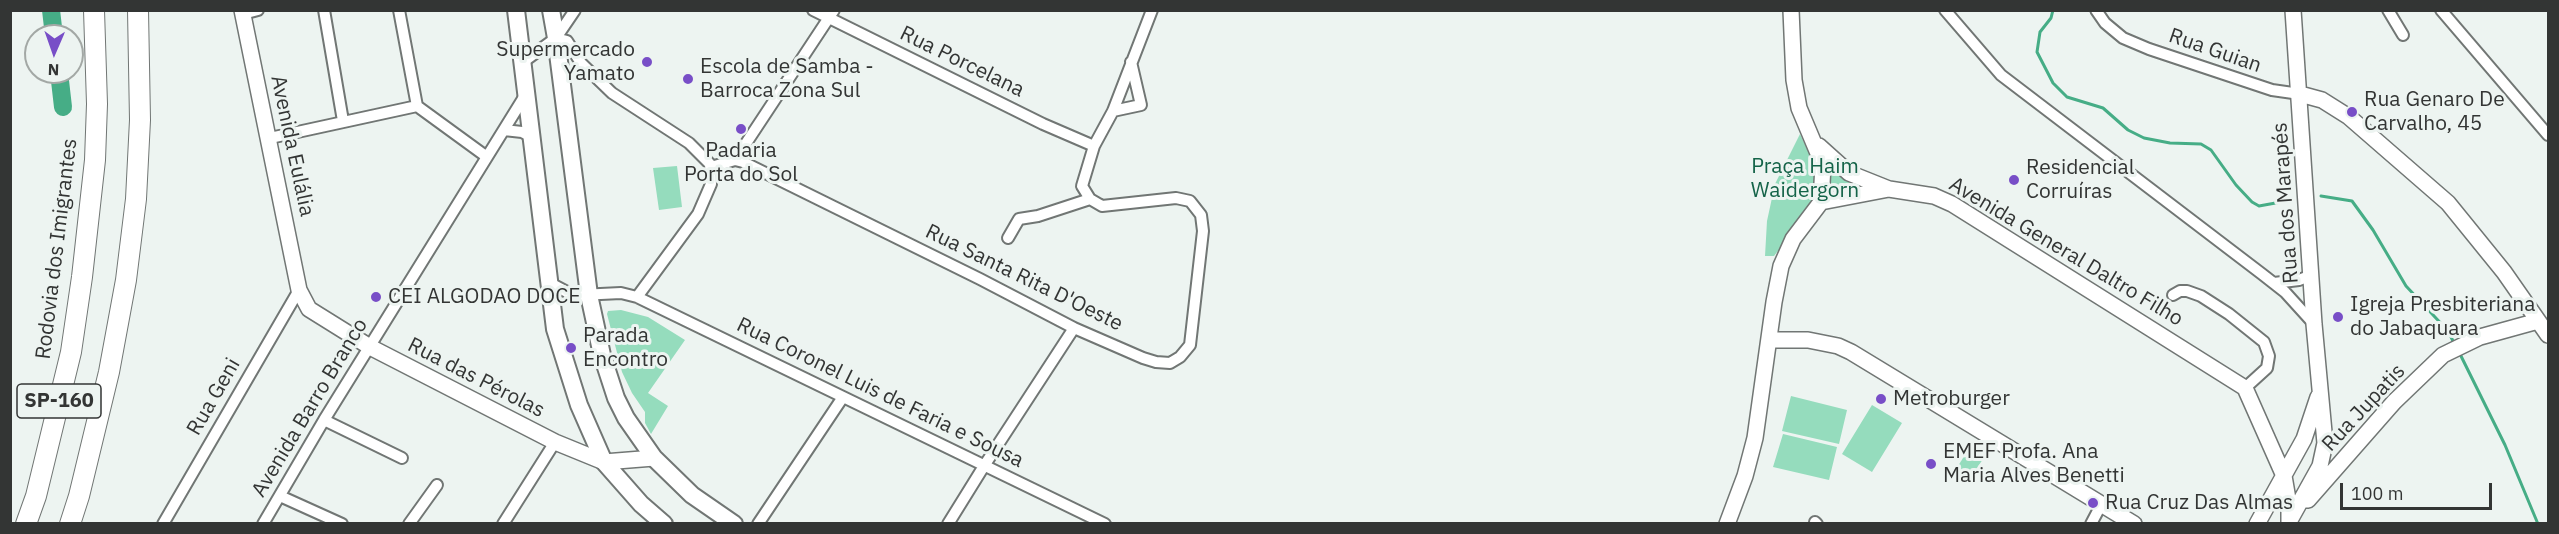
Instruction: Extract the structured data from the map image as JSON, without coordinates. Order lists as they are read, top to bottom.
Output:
{
  "streets": {
    "highway": ["Rodovia dos Imigrantes", "SP-160"],
    "street": [
      "Rua Guian",
      "Rua Porcelana",
      "Avenida Eulália",
      "Rua dos Marapés",
      "Avenida General Daltro Filho",
      "Rua Santa Rita D'Oeste",
      "Rua das Pérolas",
      "Rua Coronel Luis de Faria e Sousa",
      "Rua Geni",
      "Avenida Barro Branco",
      "Rua Jupatis"
    ]
  },
  "crossings": [
    ["Rua Guian", "Rua dos Marapés"],
    ["Avenida Eulália", "Rua das Pérolas"],
    ["Avenida Eulália", "Rua Geni"],
    ["Rua dos Marapés", "Rua Jupatis"],
    ["Rua das Pérolas", "Rua Geni"],
    ["Rua das Pérolas", "Avenida Barro Branco"]
  ],
  "parks": ["Praça Haim Waidergorn"],
  "places": [
    "Supermercado Yamato",
    "Escola de Samba - Barroca Zona Sul",
    "Rua Genaro De Carvalho, 45",
    "Padaria Porta do Sol",
    "Residencial Corruíras",
    "CEI ALGODAO DOCE",
    "Igreja Presbiteriana do Jabaquara",
    "Parada Encontro",
    "Metroburger",
    "EMEF Profa. Ana Maria Alves Benetti",
    "Rua Cruz Das Almas"
  ],
  "scale_bar": "100 m",
  "north": "bottom"
}
